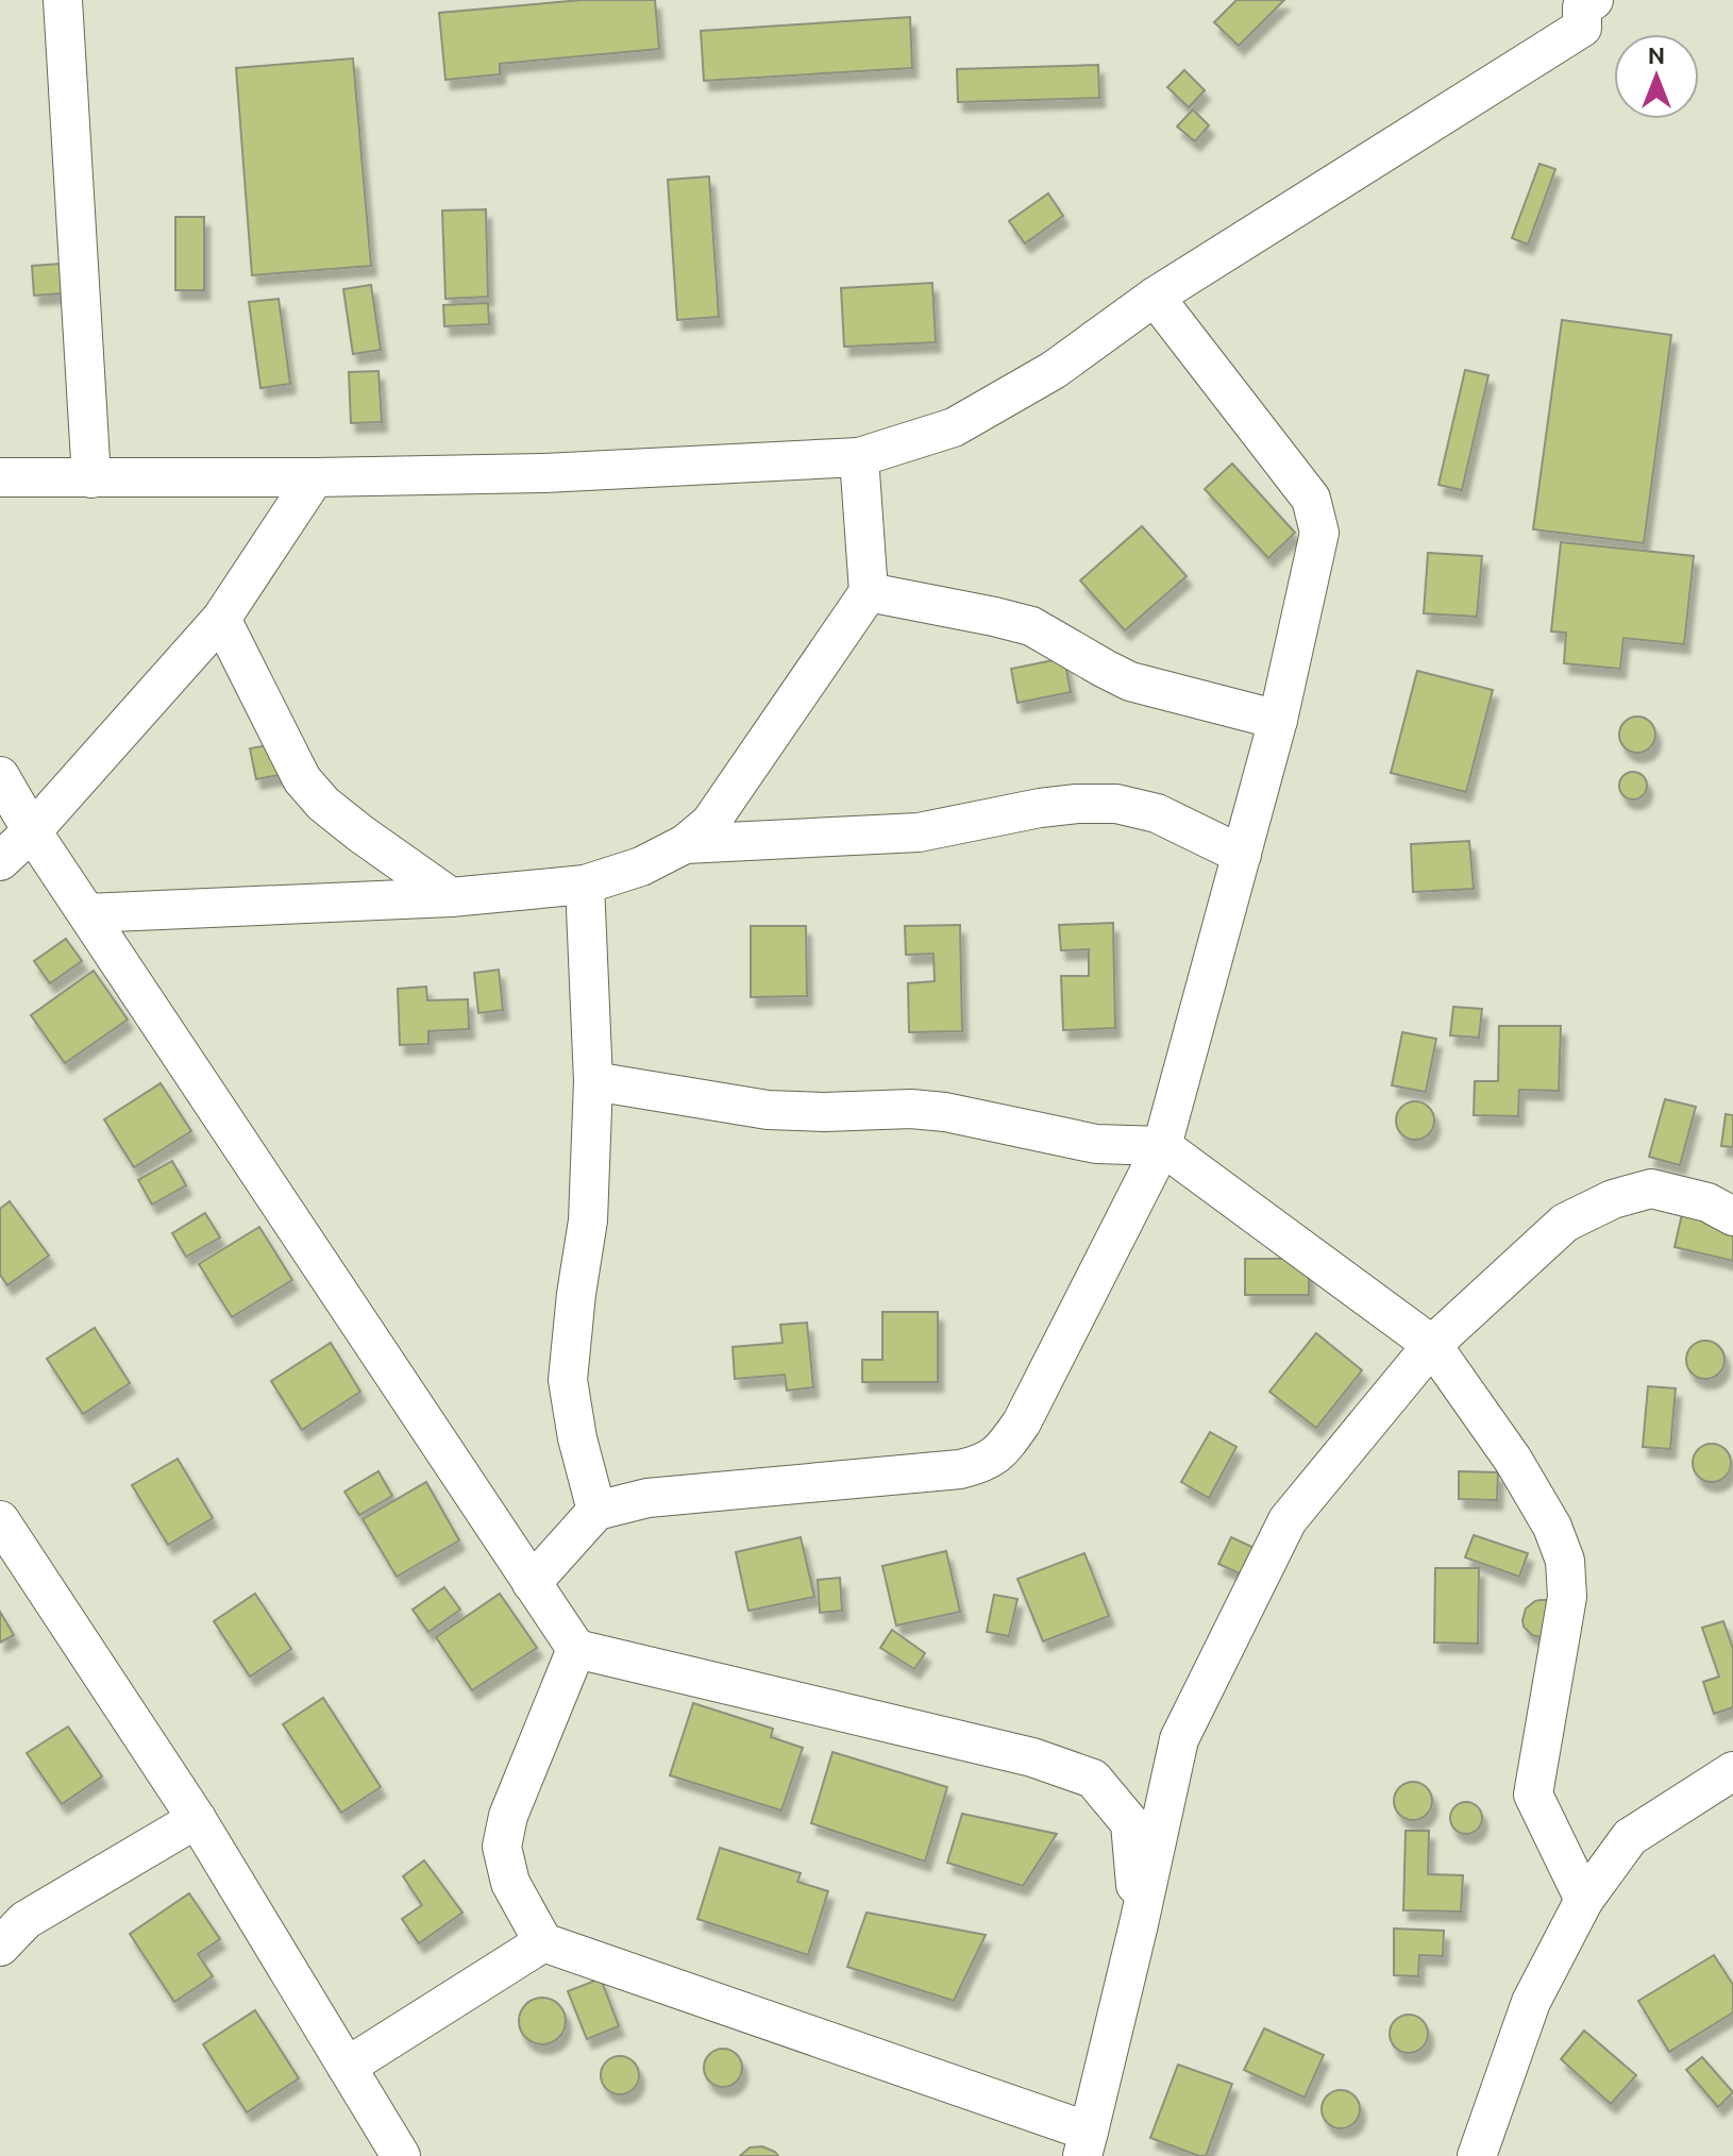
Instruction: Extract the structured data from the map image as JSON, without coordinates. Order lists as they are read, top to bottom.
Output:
{
  "north": "top"
}
